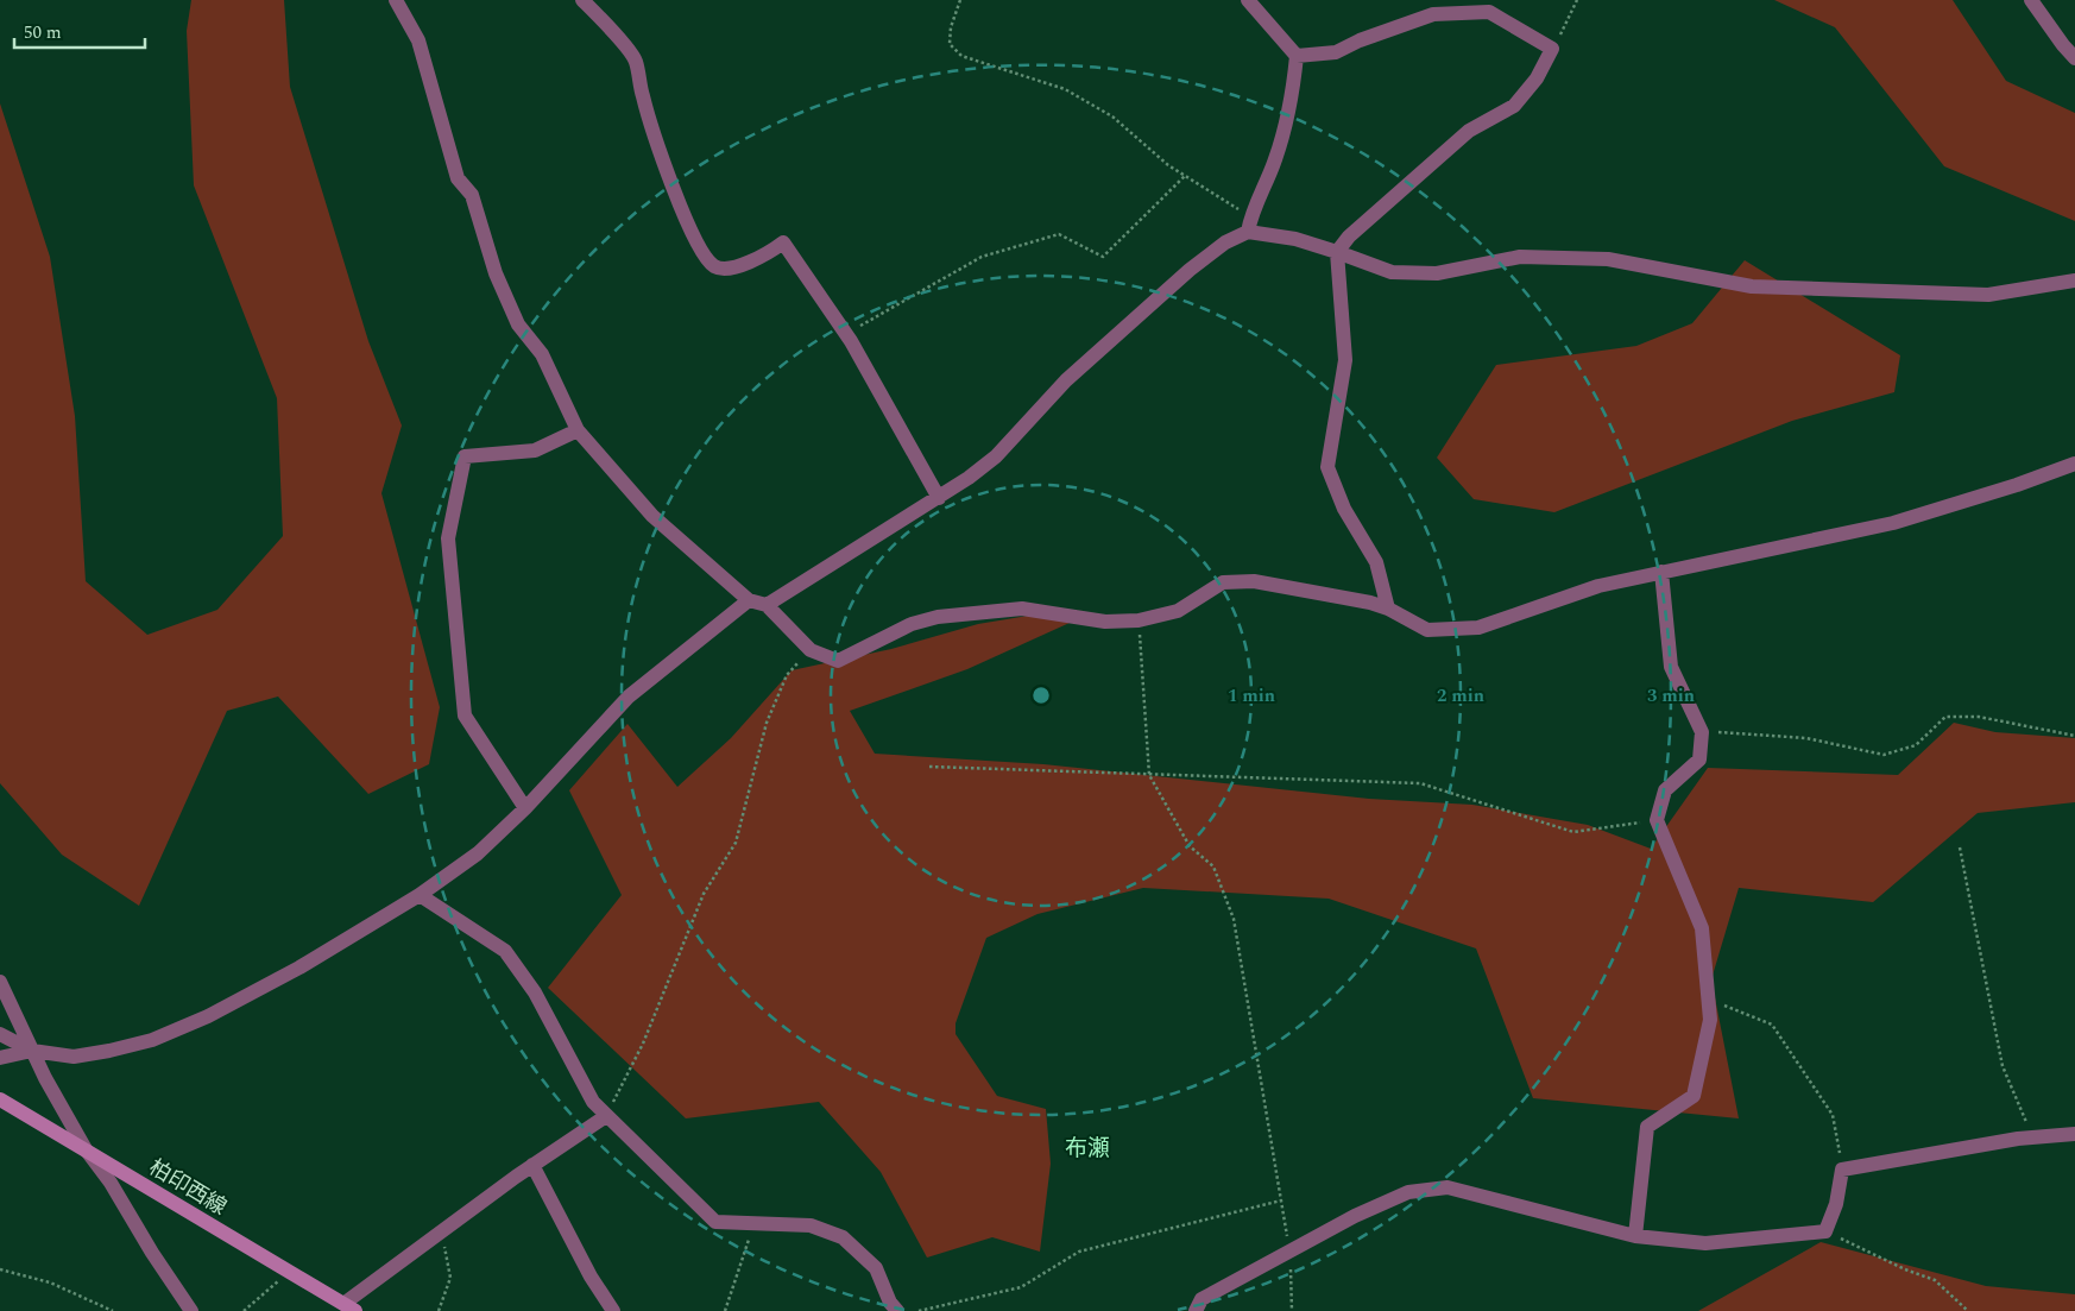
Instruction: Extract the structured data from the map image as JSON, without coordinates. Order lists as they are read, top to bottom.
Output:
{
  "streets": {
    "main road": ["柏印西線"]
  },
  "districts": ["布瀬"],
  "scale_bar": "50 m",
  "rings": ["1 min", "2 min", "3 min"]
}
